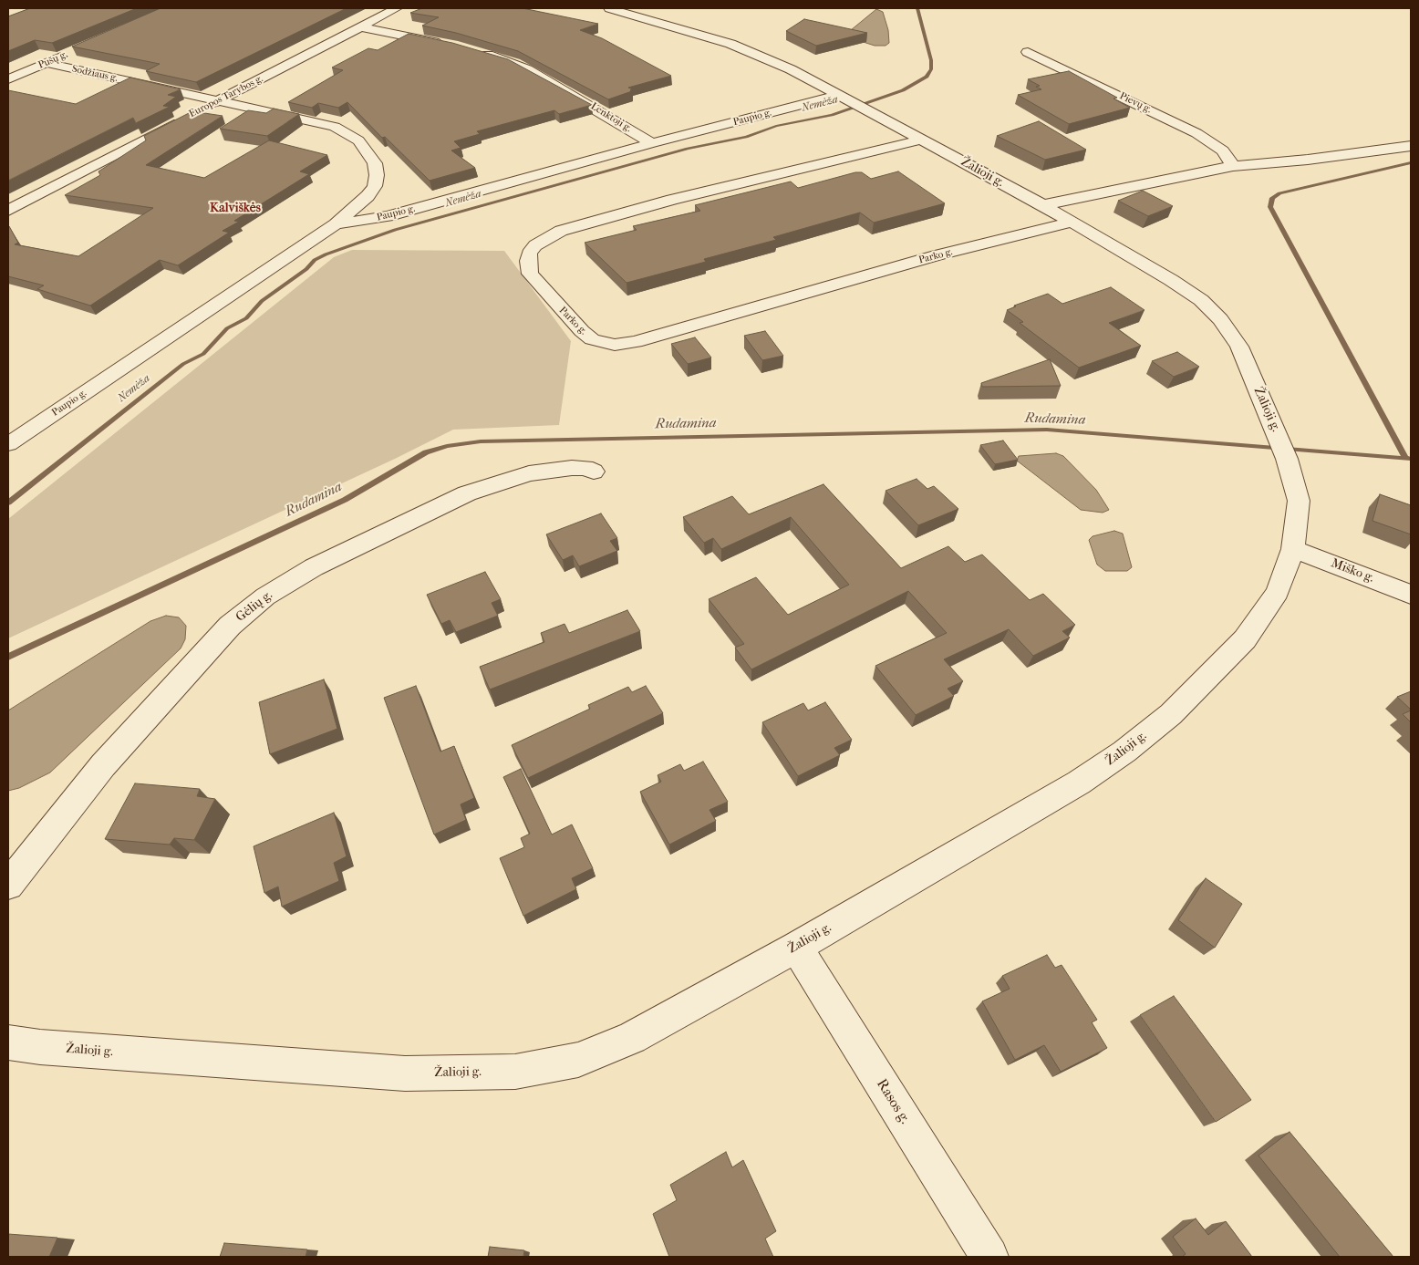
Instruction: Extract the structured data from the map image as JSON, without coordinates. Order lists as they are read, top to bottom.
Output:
{
  "streets": {
    "street": [
      "Pušų g.",
      "Sodžiaus g.",
      "Europos Tarybos g.",
      "Pievų g.",
      "Lenktoji g.",
      "Paupio g.",
      "Žalioji g.",
      "Parko g.",
      "Miško g.",
      "Gėlių g.",
      "Rasos g."
    ]
  },
  "crossings": [
    ["Pušų g.", "Sodžiaus g."],
    ["Sodžiaus g.", "Europos Tarybos g."],
    ["Sodžiaus g.", "Paupio g."],
    ["Lenktoji g.", "Paupio g."],
    ["Paupio g.", "Žalioji g."],
    ["Žalioji g.", "Parko g."],
    ["Žalioji g.", "Miško g."],
    ["Žalioji g.", "Rasos g."]
  ],
  "districts": ["Kalviškės"],
  "water": ["Nemėža", "Rudamina"]
}
